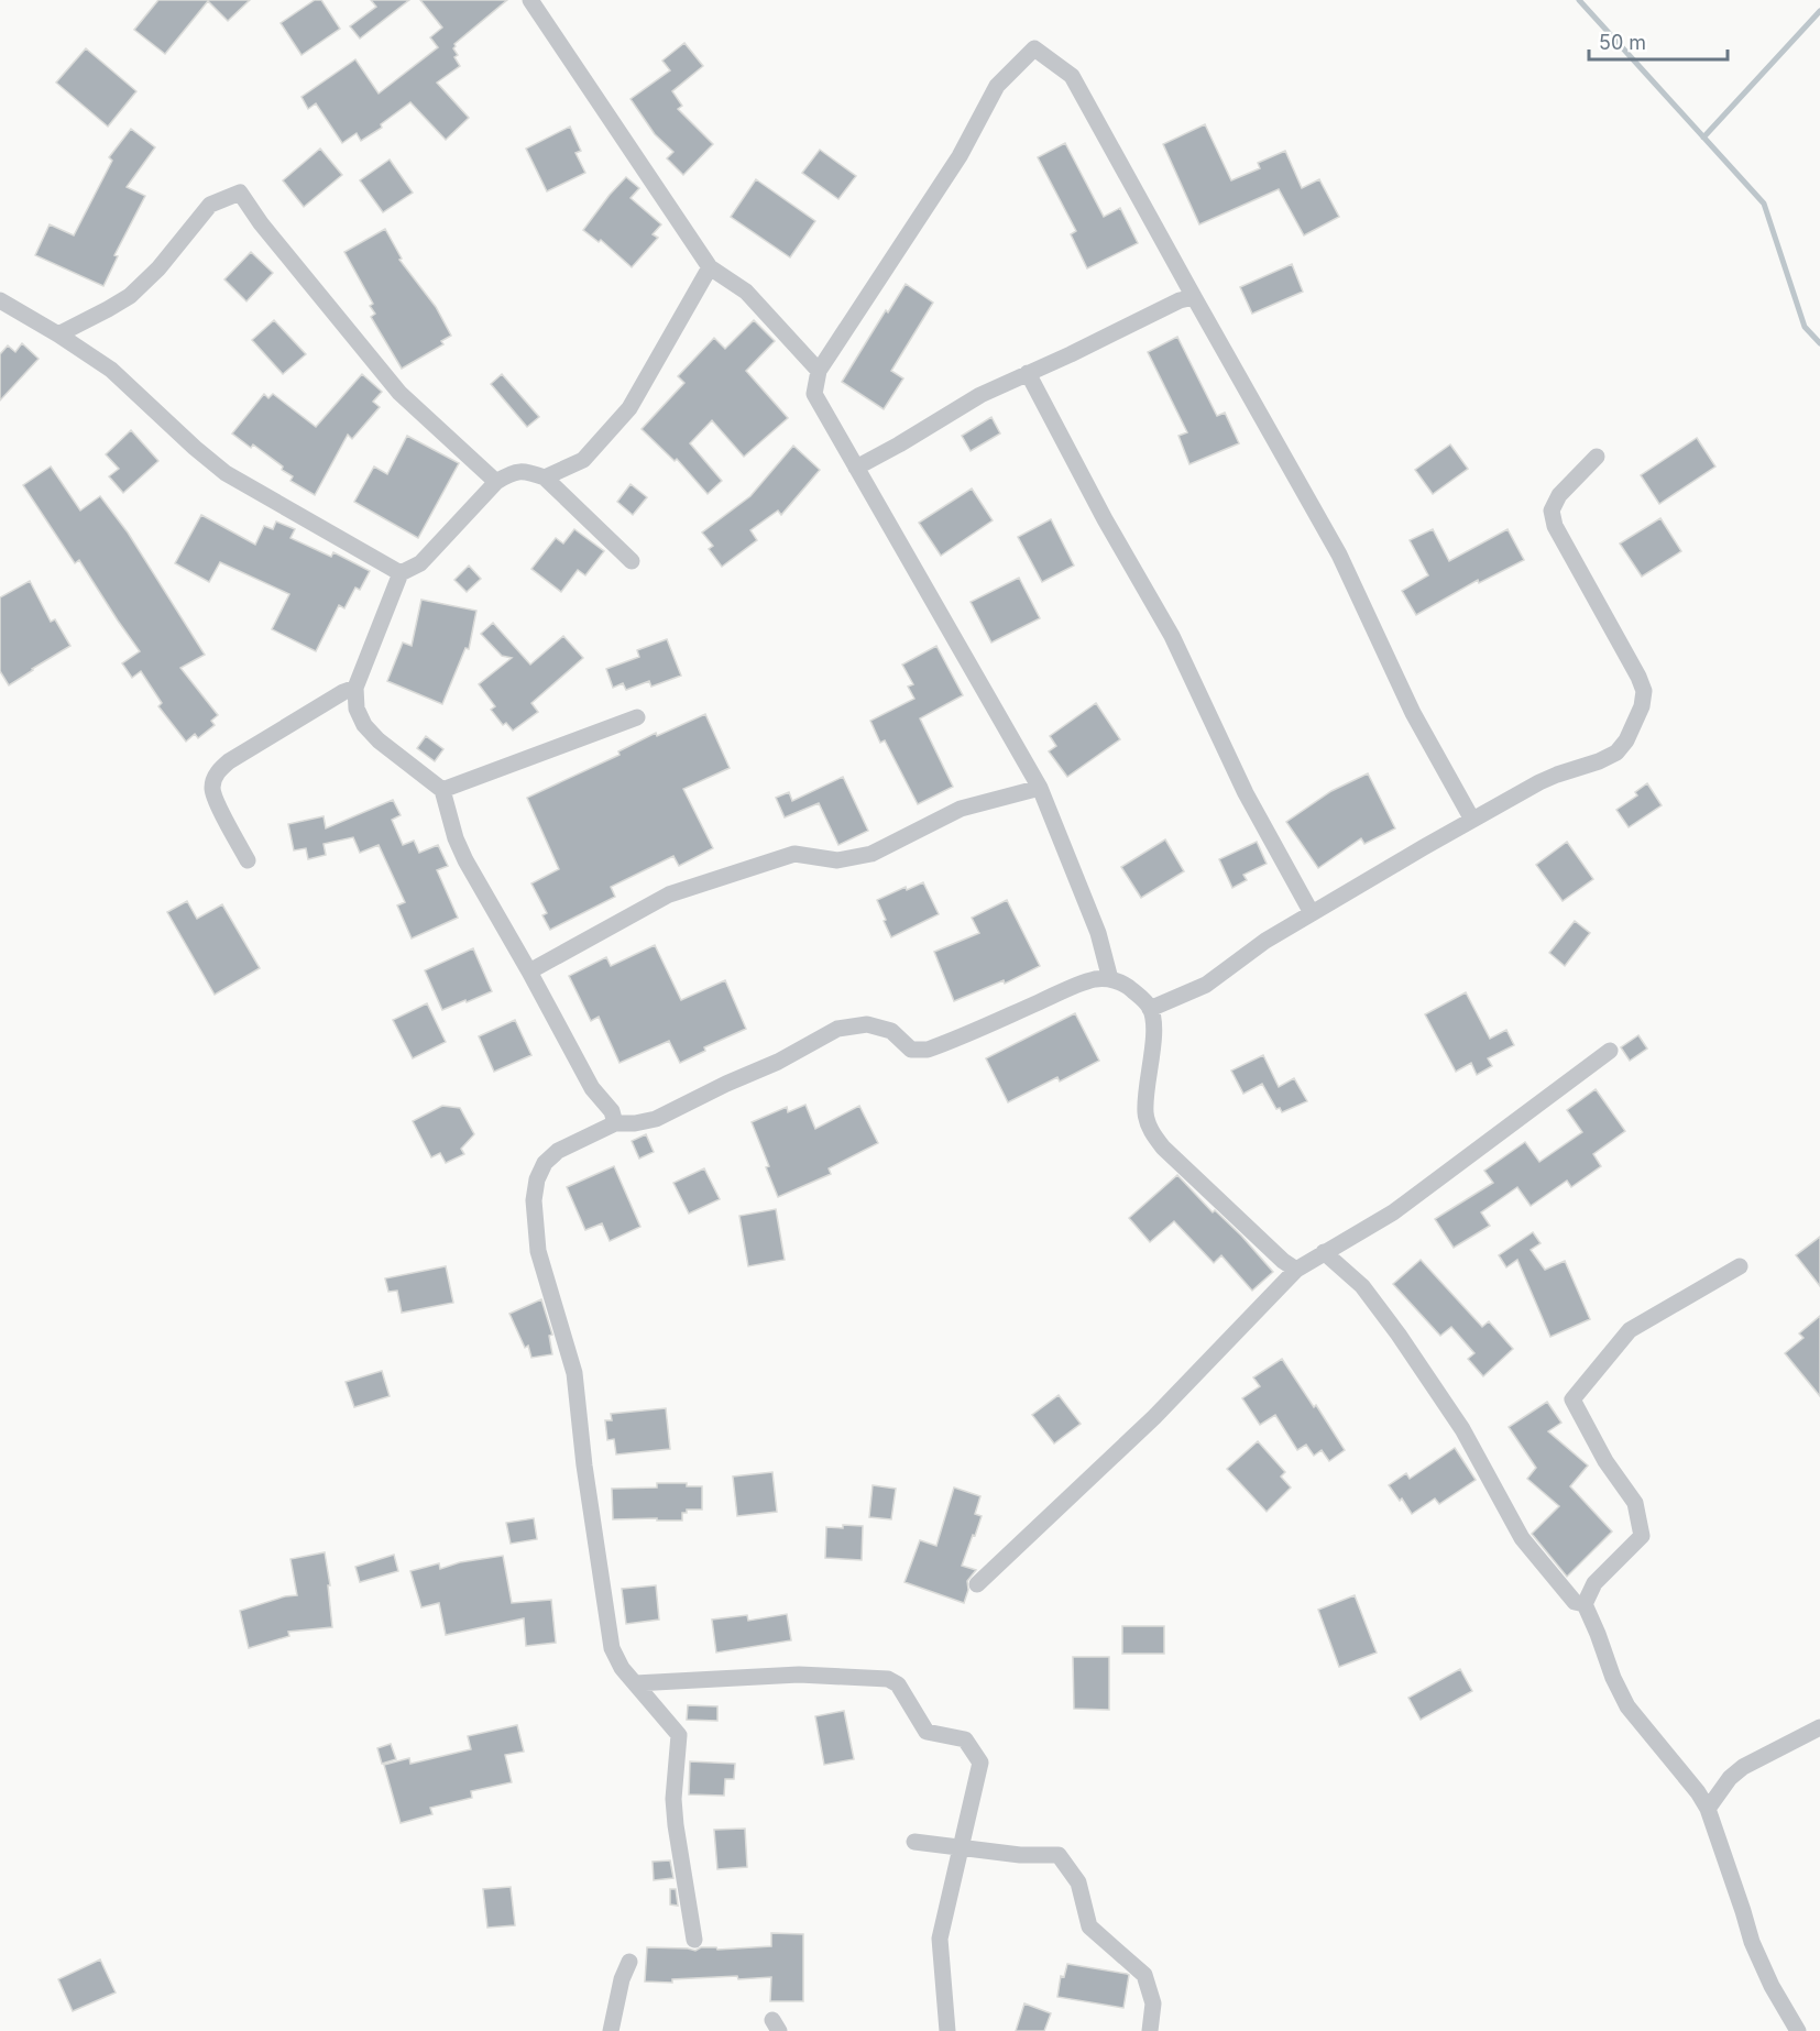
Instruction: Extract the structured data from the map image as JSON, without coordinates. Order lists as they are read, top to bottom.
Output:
{
  "scale_bar": "50 m"
}
